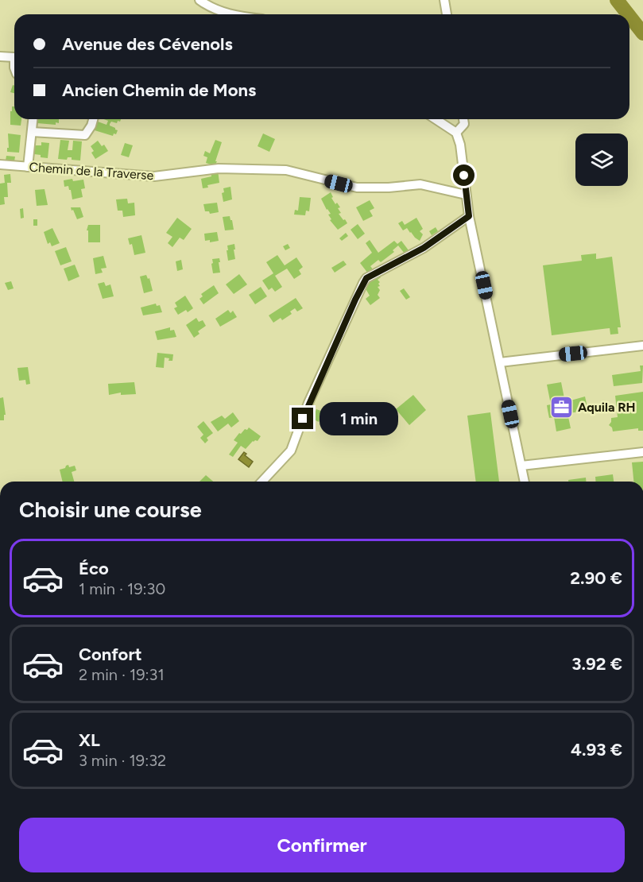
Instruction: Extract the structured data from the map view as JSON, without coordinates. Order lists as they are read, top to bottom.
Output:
{
  "streets": {
    "street": ["Chemin de la Traverse"]
  },
  "places": {
    "office": ["Aquila RH"]
  },
  "page": {
    "banner": ["Avenue des Cévenols", "Ancien Chemin de Mons"],
    "bubble": "1 min",
    "heading": "Choisir une course",
    "list": [
      {
        "name": "Éco",
        "note": "1 min · 19:30",
        "value": "2.90 €"
      },
      {
        "name": "Confort",
        "note": "2 min · 19:31",
        "value": "3.92 €"
      },
      {
        "name": "XL",
        "note": "3 min · 19:32",
        "value": "4.93 €"
      }
    ],
    "buttons": "Confirmer"
  }
}
